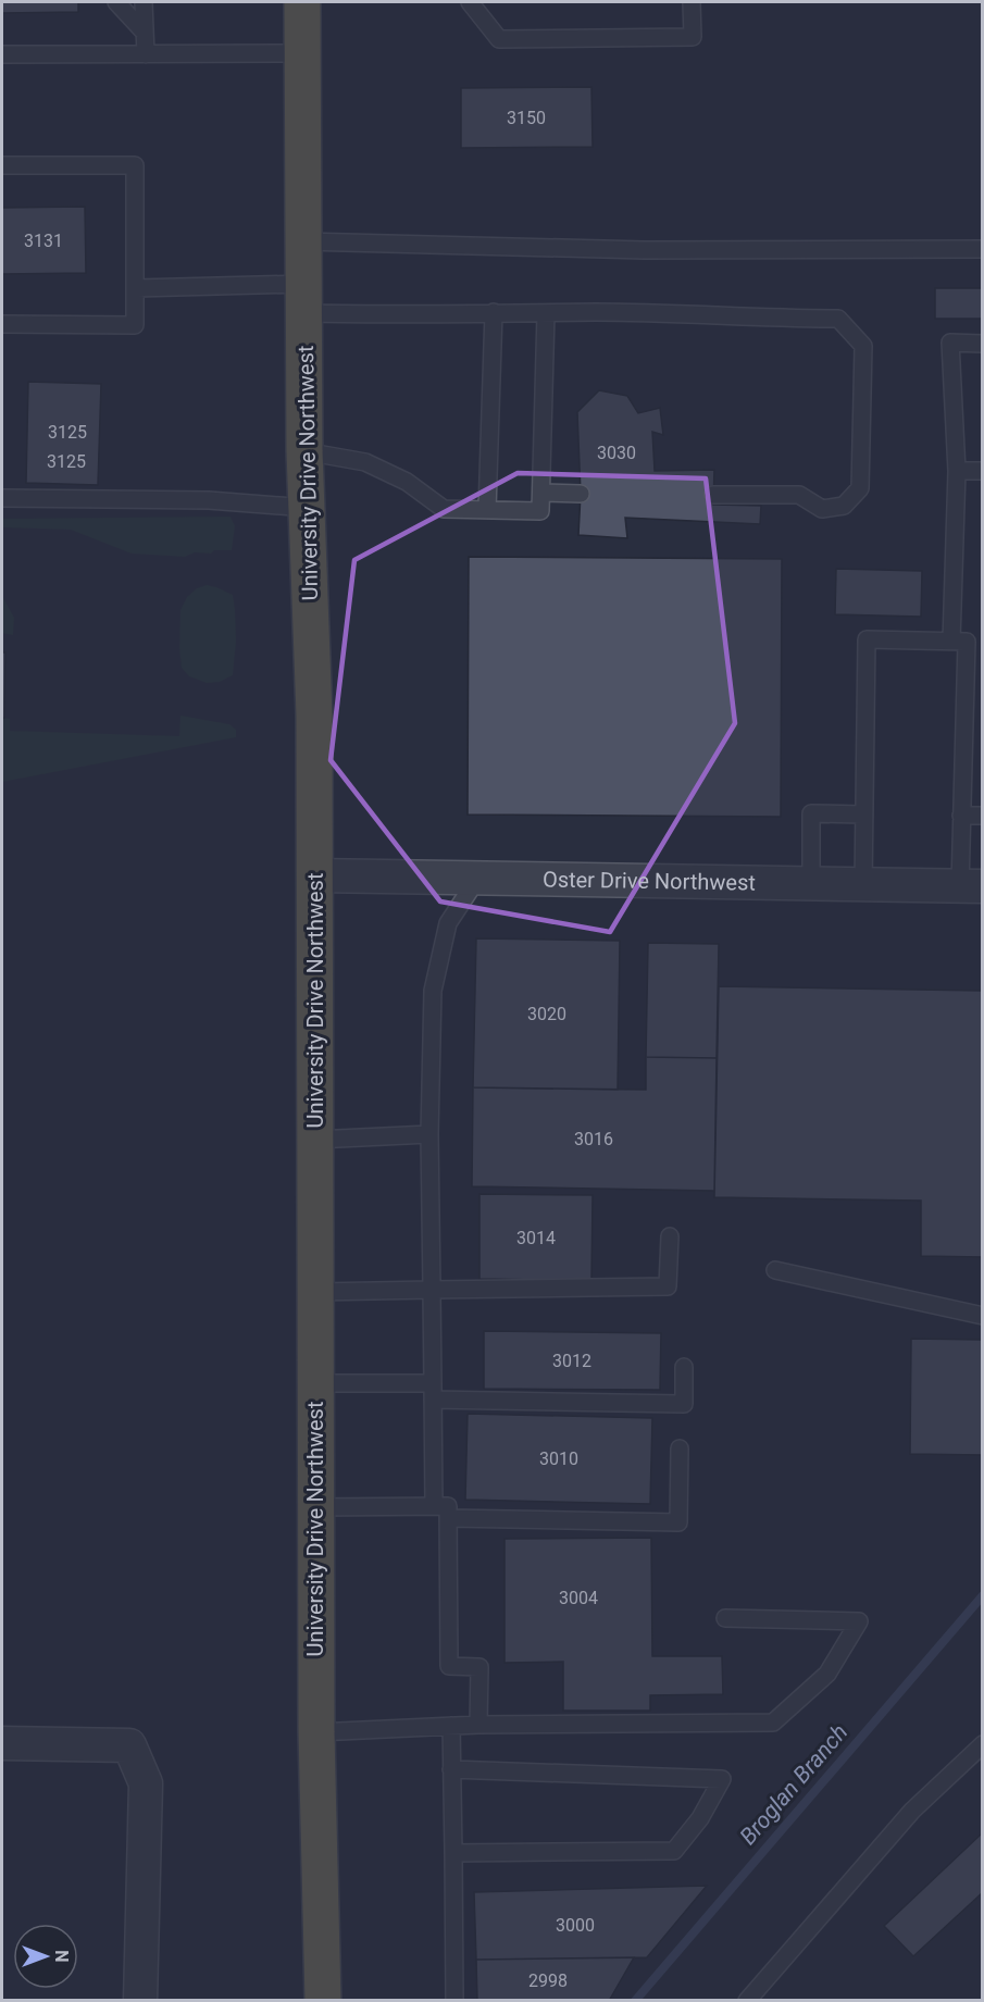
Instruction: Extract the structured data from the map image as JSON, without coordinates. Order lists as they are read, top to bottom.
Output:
{
  "streets": {
    "highway": ["University Drive Northwest"],
    "street": ["Oster Drive Northwest"]
  },
  "crossings": [
    ["University Drive Northwest", "Oster Drive Northwest"]
  ],
  "water": ["Broglan Branch"],
  "house_numbers": [
    "3150",
    "3131",
    "3125",
    "3030",
    "3125",
    "3020",
    "3016",
    "3014",
    "3012",
    "3010",
    "3004",
    "3000",
    "2998"
  ],
  "north": "right"
}
